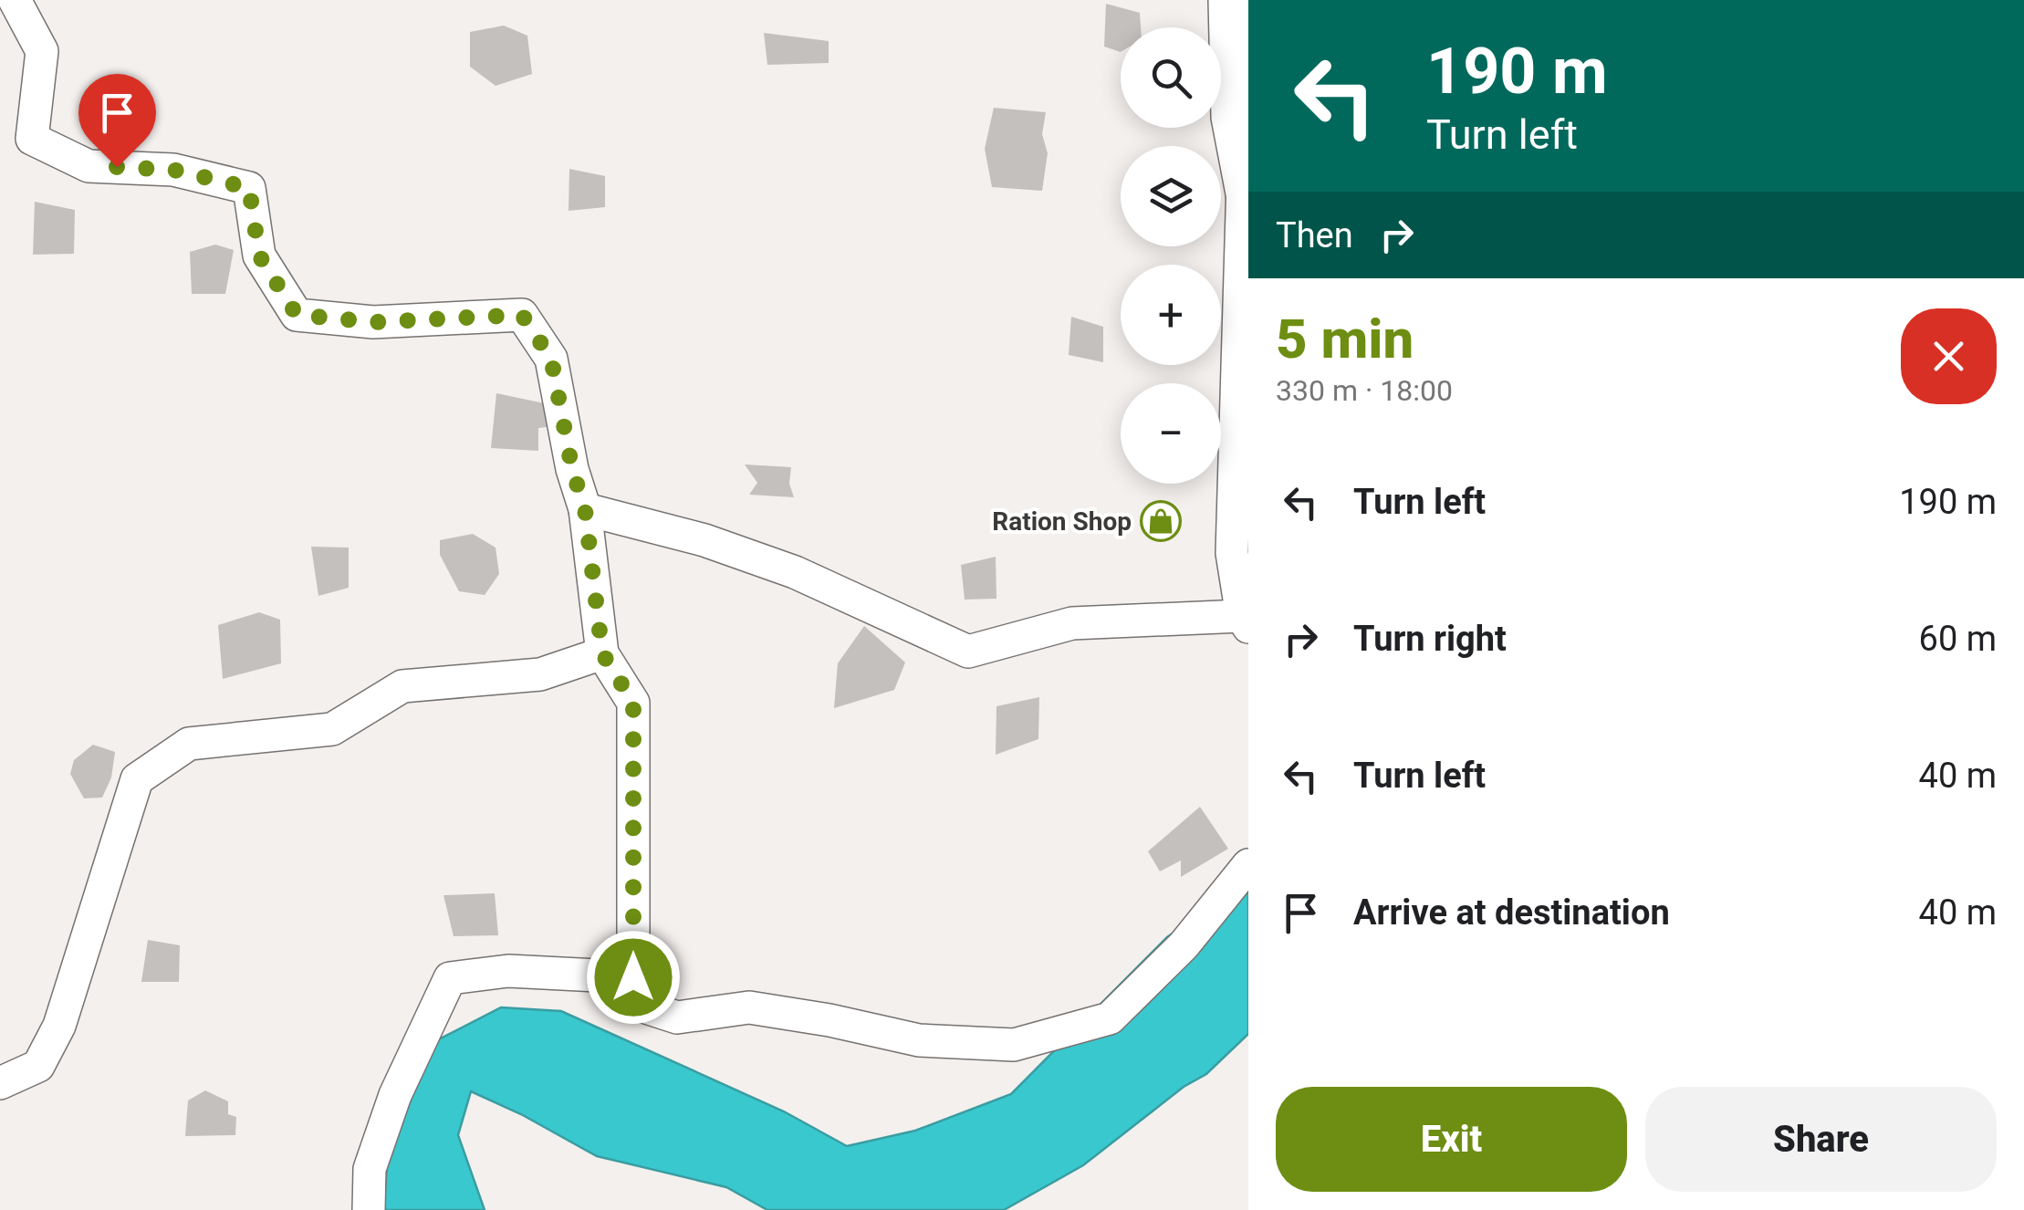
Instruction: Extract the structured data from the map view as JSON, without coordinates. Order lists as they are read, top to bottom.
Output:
{
  "places": {
    "shop": ["Ration Shop"]
  },
  "page": {
    "turn": ["190 m", "Turn left"],
    "map_buttons": ["+", "−"],
    "then": "Then",
    "heading": ["5 min", "330 m · 18:00"],
    "list": [
      {
        "name": "Turn left",
        "value": "190 m"
      },
      {
        "name": "Turn right",
        "value": "60 m"
      },
      {
        "name": "Turn left",
        "value": "40 m"
      },
      {
        "name": "Arrive at destination",
        "value": "40 m"
      }
    ],
    "buttons": ["Exit", "Share"]
  }
}
